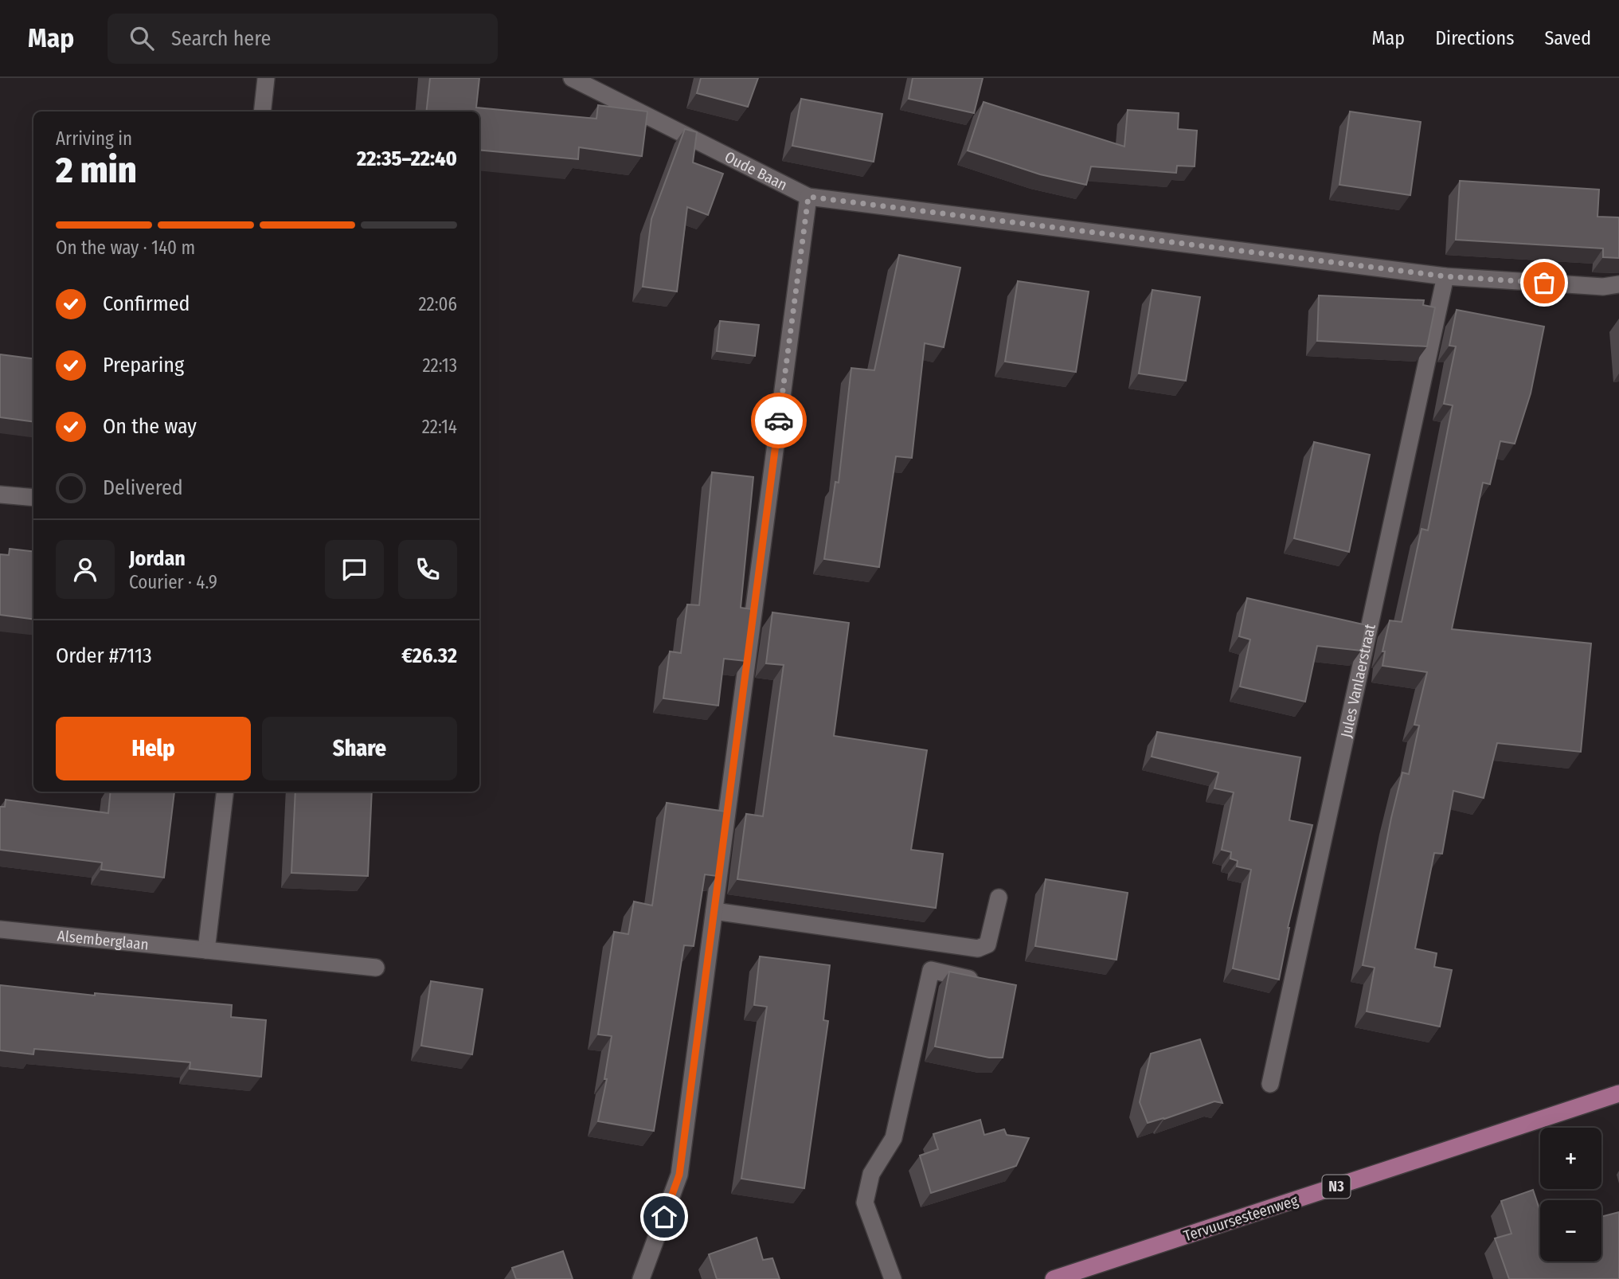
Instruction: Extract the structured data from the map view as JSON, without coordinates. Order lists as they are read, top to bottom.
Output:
{
  "streets": {
    "main road": ["N3", "Tervuursesteenweg"],
    "street": ["Oude Baan", "Jules Vanlaerstraat", "Alsemberglaan"]
  },
  "crossings": [
    ["Oude Baan", "Jules Vanlaerstraat"]
  ],
  "page": {
    "header": "Map",
    "search": "Search here",
    "nav": ["Map", "Directions", "Saved"],
    "heading": ["2 min", "Arriving in", "22:35–22:40"],
    "panel": [
      "Jordan",
      "Courier · 4.9",
      "Order #7113",
      "€26.32"
    ],
    "bar": "On the way · 140 m",
    "list": [
      ["Confirmed", "22:06"],
      ["Preparing", "22:13"],
      ["On the way", "22:14"],
      "Delivered"
    ],
    "buttons": ["Help", "Share"],
    "map_buttons": ["+", "−"]
  }
}
